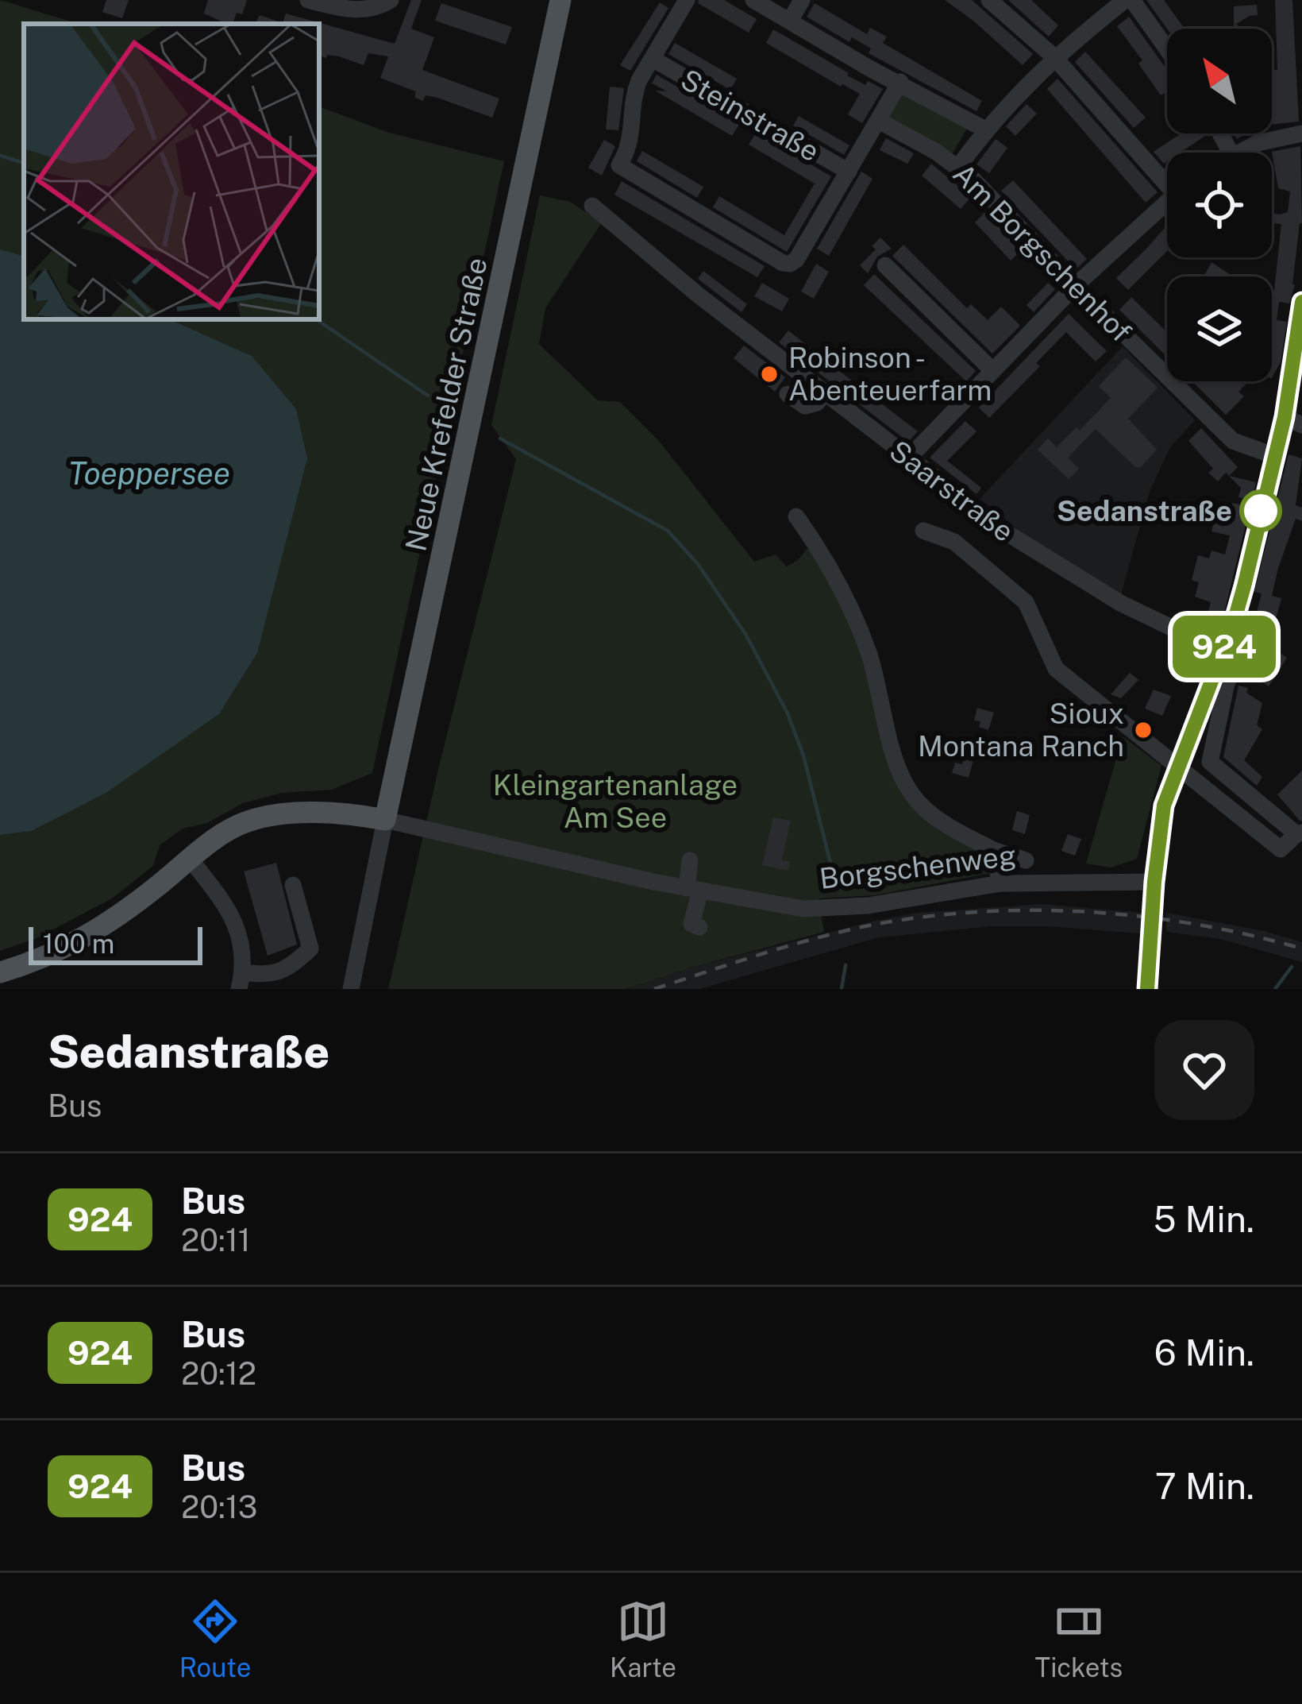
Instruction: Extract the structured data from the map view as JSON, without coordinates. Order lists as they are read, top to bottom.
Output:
{
  "streets": {
    "main road": ["Neue Krefelder Straße", "Borgschenweg"],
    "street": ["Steinstraße", "Am Borgschenhof", "Saarstraße"]
  },
  "crossings": [
    ["Neue Krefelder Straße", "Borgschenweg"]
  ],
  "water": ["Toeppersee"],
  "parks": ["Kleingartenanlage Am See"],
  "places": ["Robinson - Abenteuerfarm", "Sedanstraße", "Sioux Montana Ranch"],
  "lines": ["bus line 924"],
  "scale_bar": "100 m",
  "north": "top left",
  "page": {
    "on_map": "924",
    "scale": "100 m",
    "heading": ["Sedanstraße", "Bus"],
    "list": [
      {
        "mark": "924",
        "name": "Bus",
        "note": "20:11",
        "value": "5 Min."
      },
      {
        "mark": "924",
        "name": "Bus",
        "note": "20:12",
        "value": "6 Min."
      },
      {
        "mark": "924",
        "name": "Bus",
        "note": "20:13",
        "value": "7 Min."
      }
    ],
    "tabs": ["Route", "Karte", "Tickets"]
  }
}
